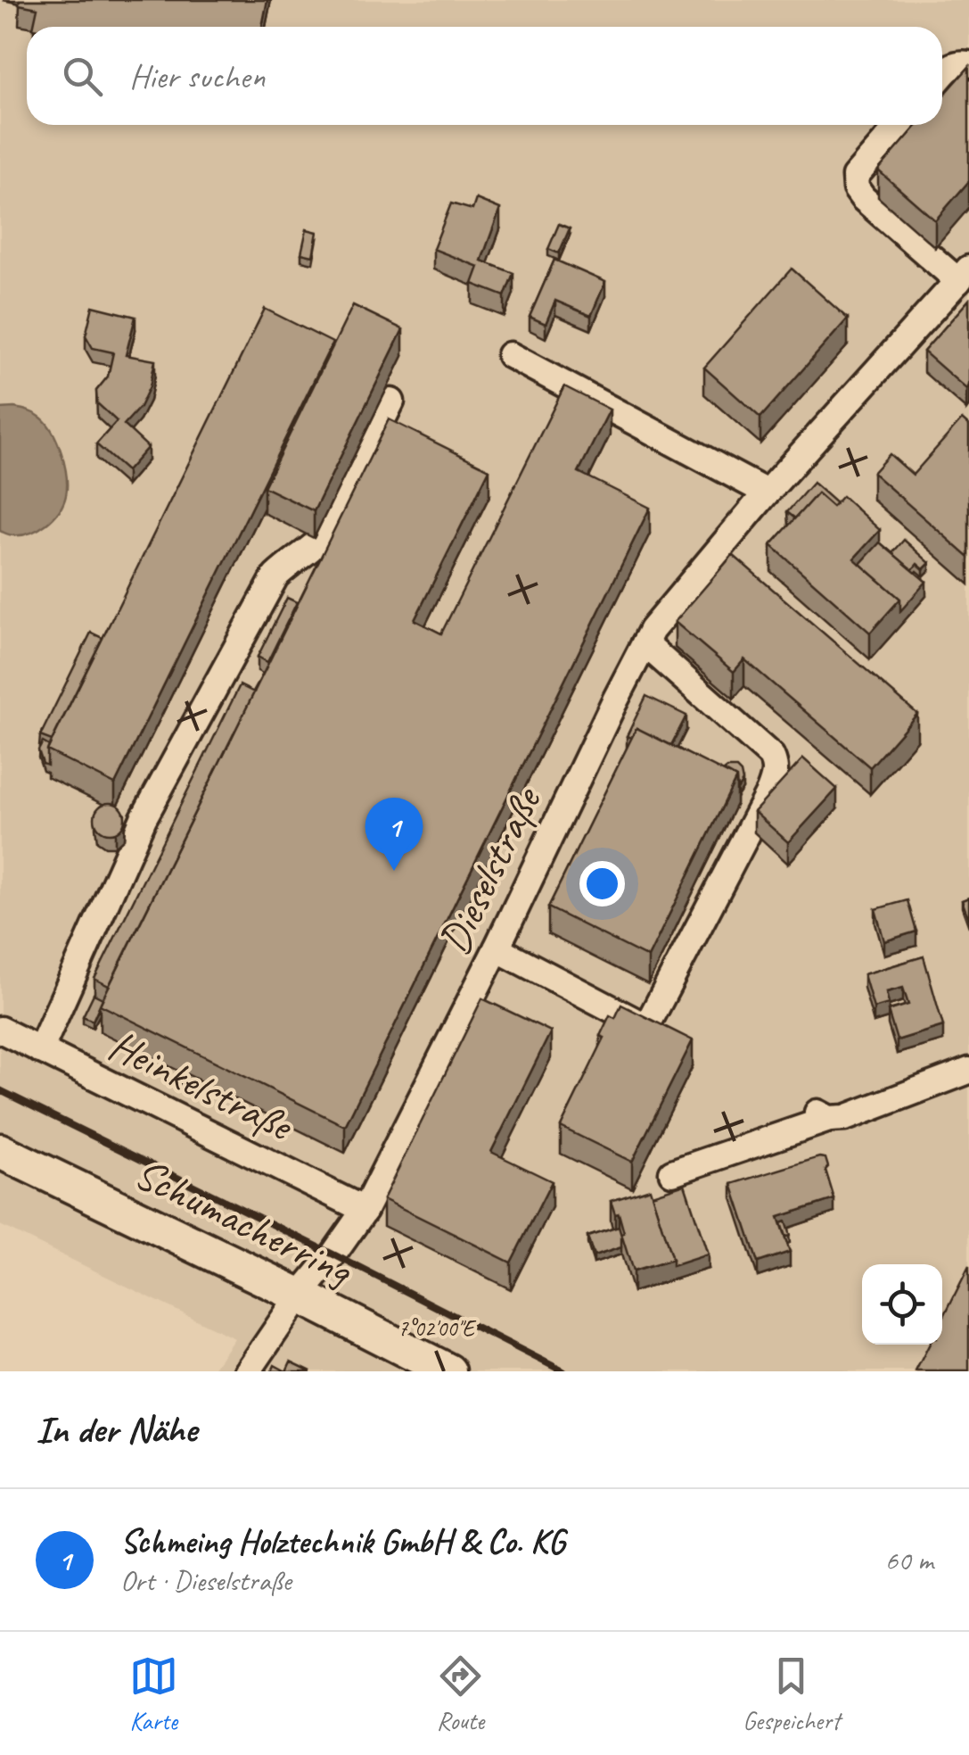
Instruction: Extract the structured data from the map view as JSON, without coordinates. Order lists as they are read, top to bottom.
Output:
{
  "streets": {
    "main road": ["Schumacherring"],
    "street": ["Dieselstraße", "Heinkelstraße"]
  },
  "crossings": [
    ["Dieselstraße", "Heinkelstraße"],
    ["Dieselstraße", "Schumacherring"]
  ],
  "page": {
    "search": "Hier suchen",
    "pins": "1",
    "heading": "In der Nähe",
    "list": [
      {
        "mark": "1",
        "name": "Schmeing Holztechnik GmbH & Co. KG",
        "note": "Ort · Dieselstraße",
        "value": "60 m"
      }
    ],
    "nav": ["Karte", "Route", "Gespeichert"]
  },
  "coordinates": ["7°02'00\"E"]
}
